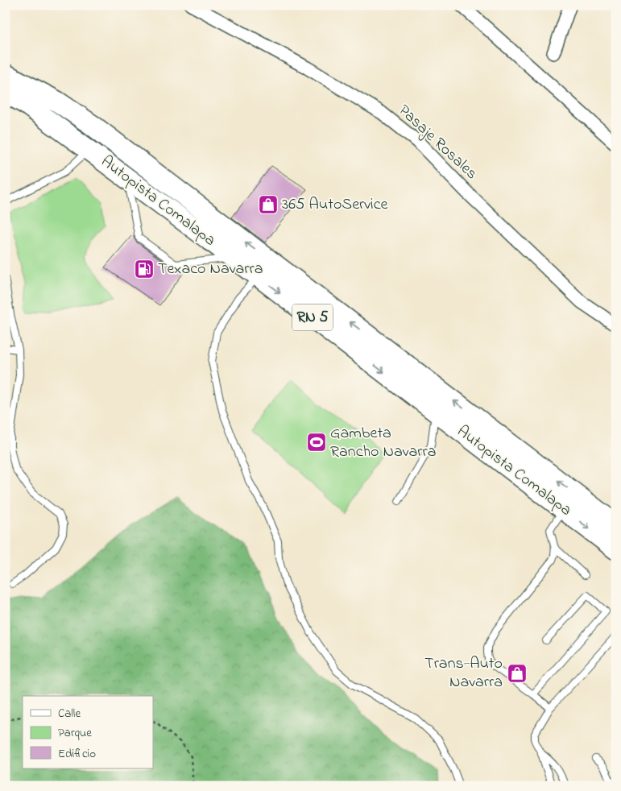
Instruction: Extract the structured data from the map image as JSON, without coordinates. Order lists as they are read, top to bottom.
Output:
{
  "streets": {
    "highway": ["Autopista Comalapa", "RN 5"],
    "street": ["Pasaje Rosales"]
  },
  "places": {
    "shop": ["365 AutoService", "Trans-Auto Navarra"],
    "fuel station": ["Texaco Navarra"],
    "sports": ["Gambeta Rancho Navarra"]
  },
  "legend": ["Calle", "Parque", "Edificio"]
}
